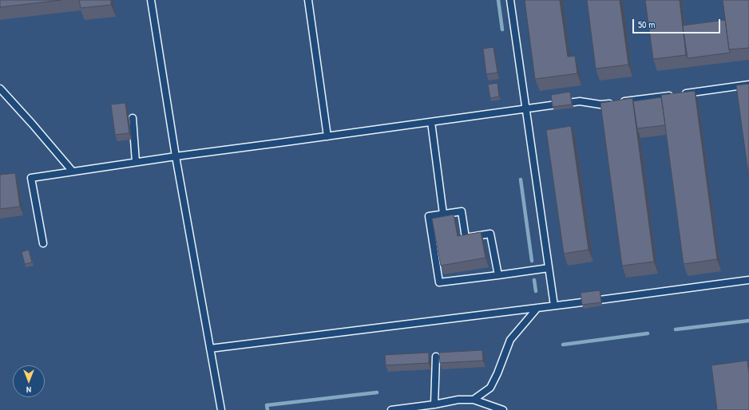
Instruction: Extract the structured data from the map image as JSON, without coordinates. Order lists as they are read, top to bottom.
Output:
{
  "scale_bar": "50 m",
  "north": "bottom"
}
